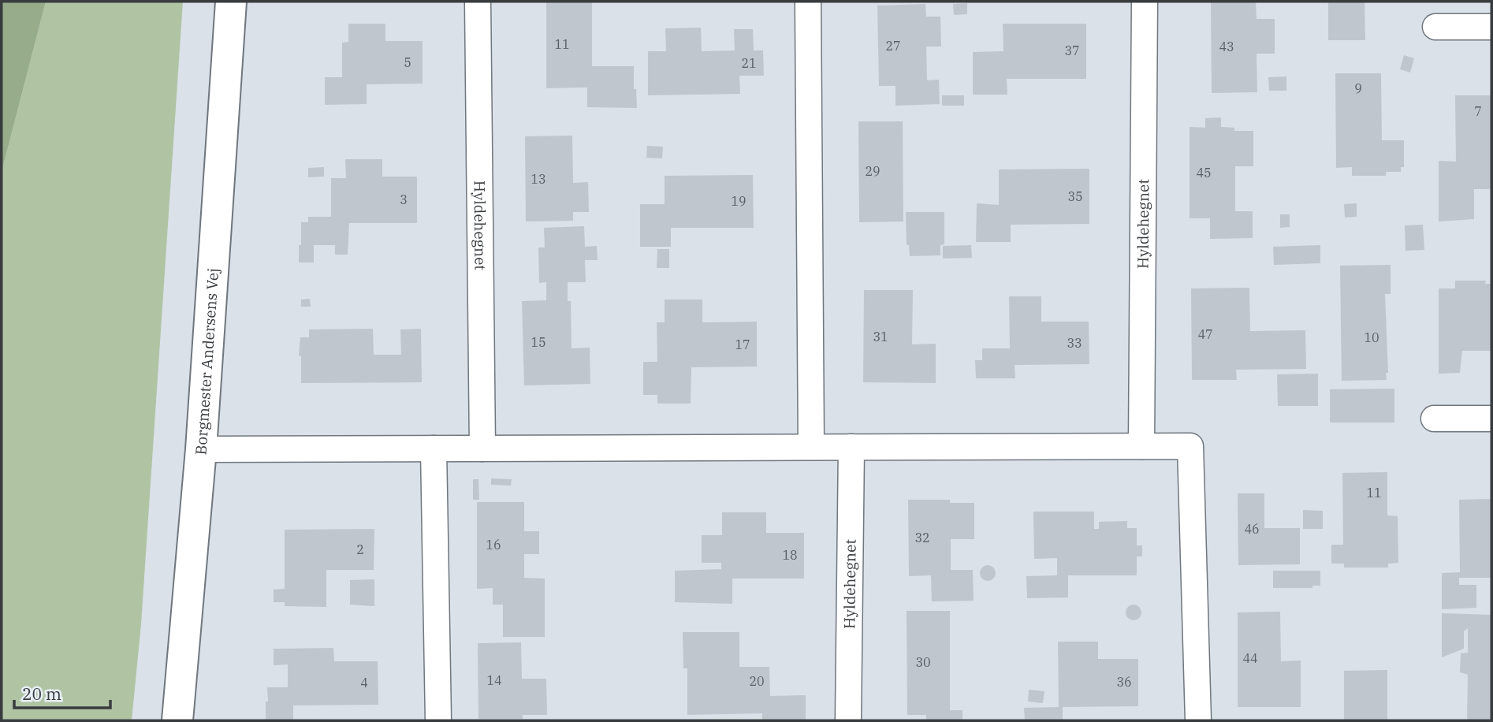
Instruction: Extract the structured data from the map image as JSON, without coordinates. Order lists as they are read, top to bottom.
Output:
{
  "streets": {
    "street": ["Hyldehegnet", "Borgmester Andersens Vej"]
  },
  "house_numbers": [
    "11",
    "27",
    "43",
    "37",
    "5",
    "21",
    "9",
    "7",
    "29",
    "45",
    "13",
    "35",
    "3",
    "19",
    "47",
    "31",
    "10",
    "15",
    "33",
    "17",
    "11",
    "46",
    "32",
    "16",
    "2",
    "18",
    "44",
    "30",
    "14",
    "20",
    "36",
    "4"
  ],
  "scale_bar": "20 m"
}
